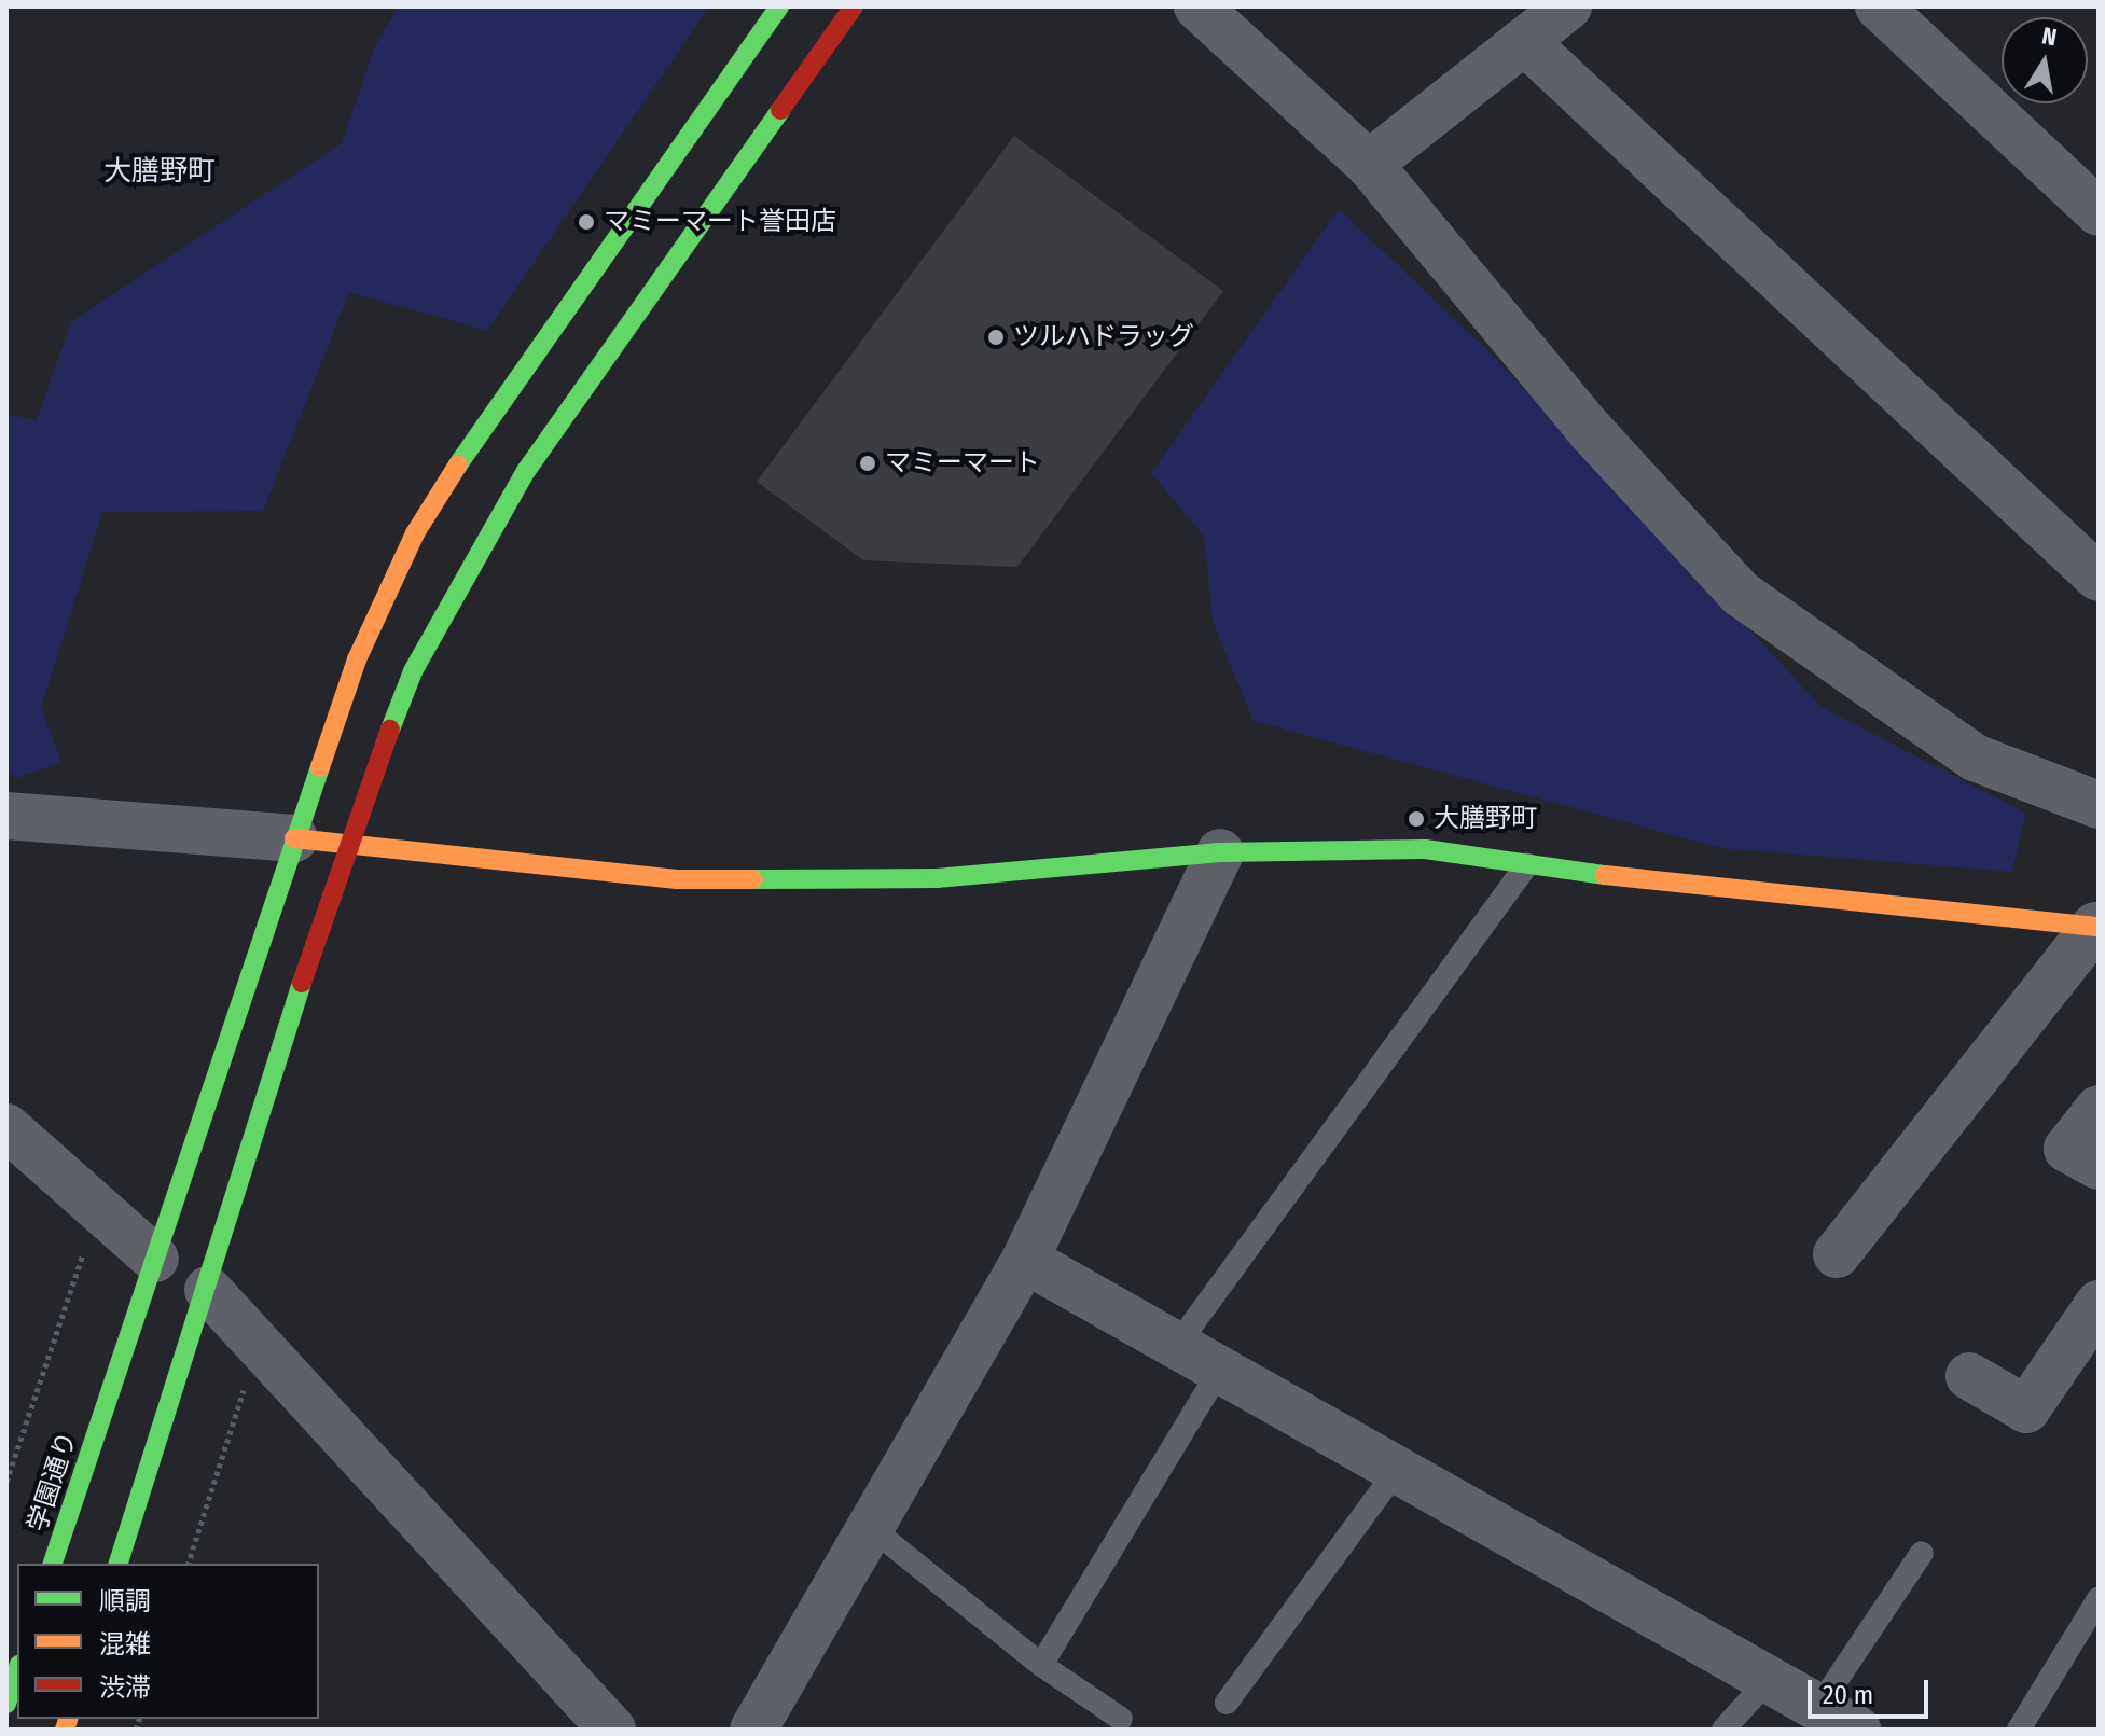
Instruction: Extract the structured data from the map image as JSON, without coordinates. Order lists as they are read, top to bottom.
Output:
{
  "streets": {
    "street": ["学園通り"]
  },
  "districts": ["大膳野町"],
  "places": [
    "マミーマート誉田店",
    "ツルハドラッグ",
    "マミーマート",
    "大膳野町"
  ],
  "legend": ["順調", "混雑", "渋滞"],
  "scale_bar": "20 m",
  "north": "top"
}
